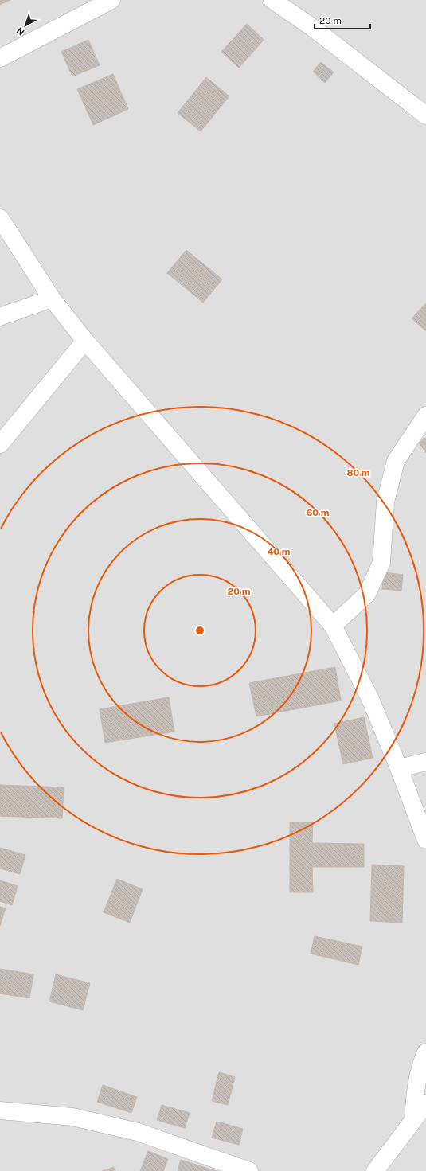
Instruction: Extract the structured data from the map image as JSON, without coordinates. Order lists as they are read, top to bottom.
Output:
{
  "scale_bar": "20 m",
  "north": "bottom left",
  "rings": [
    "80 m",
    "60 m",
    "40 m",
    "20 m"
  ]
}
